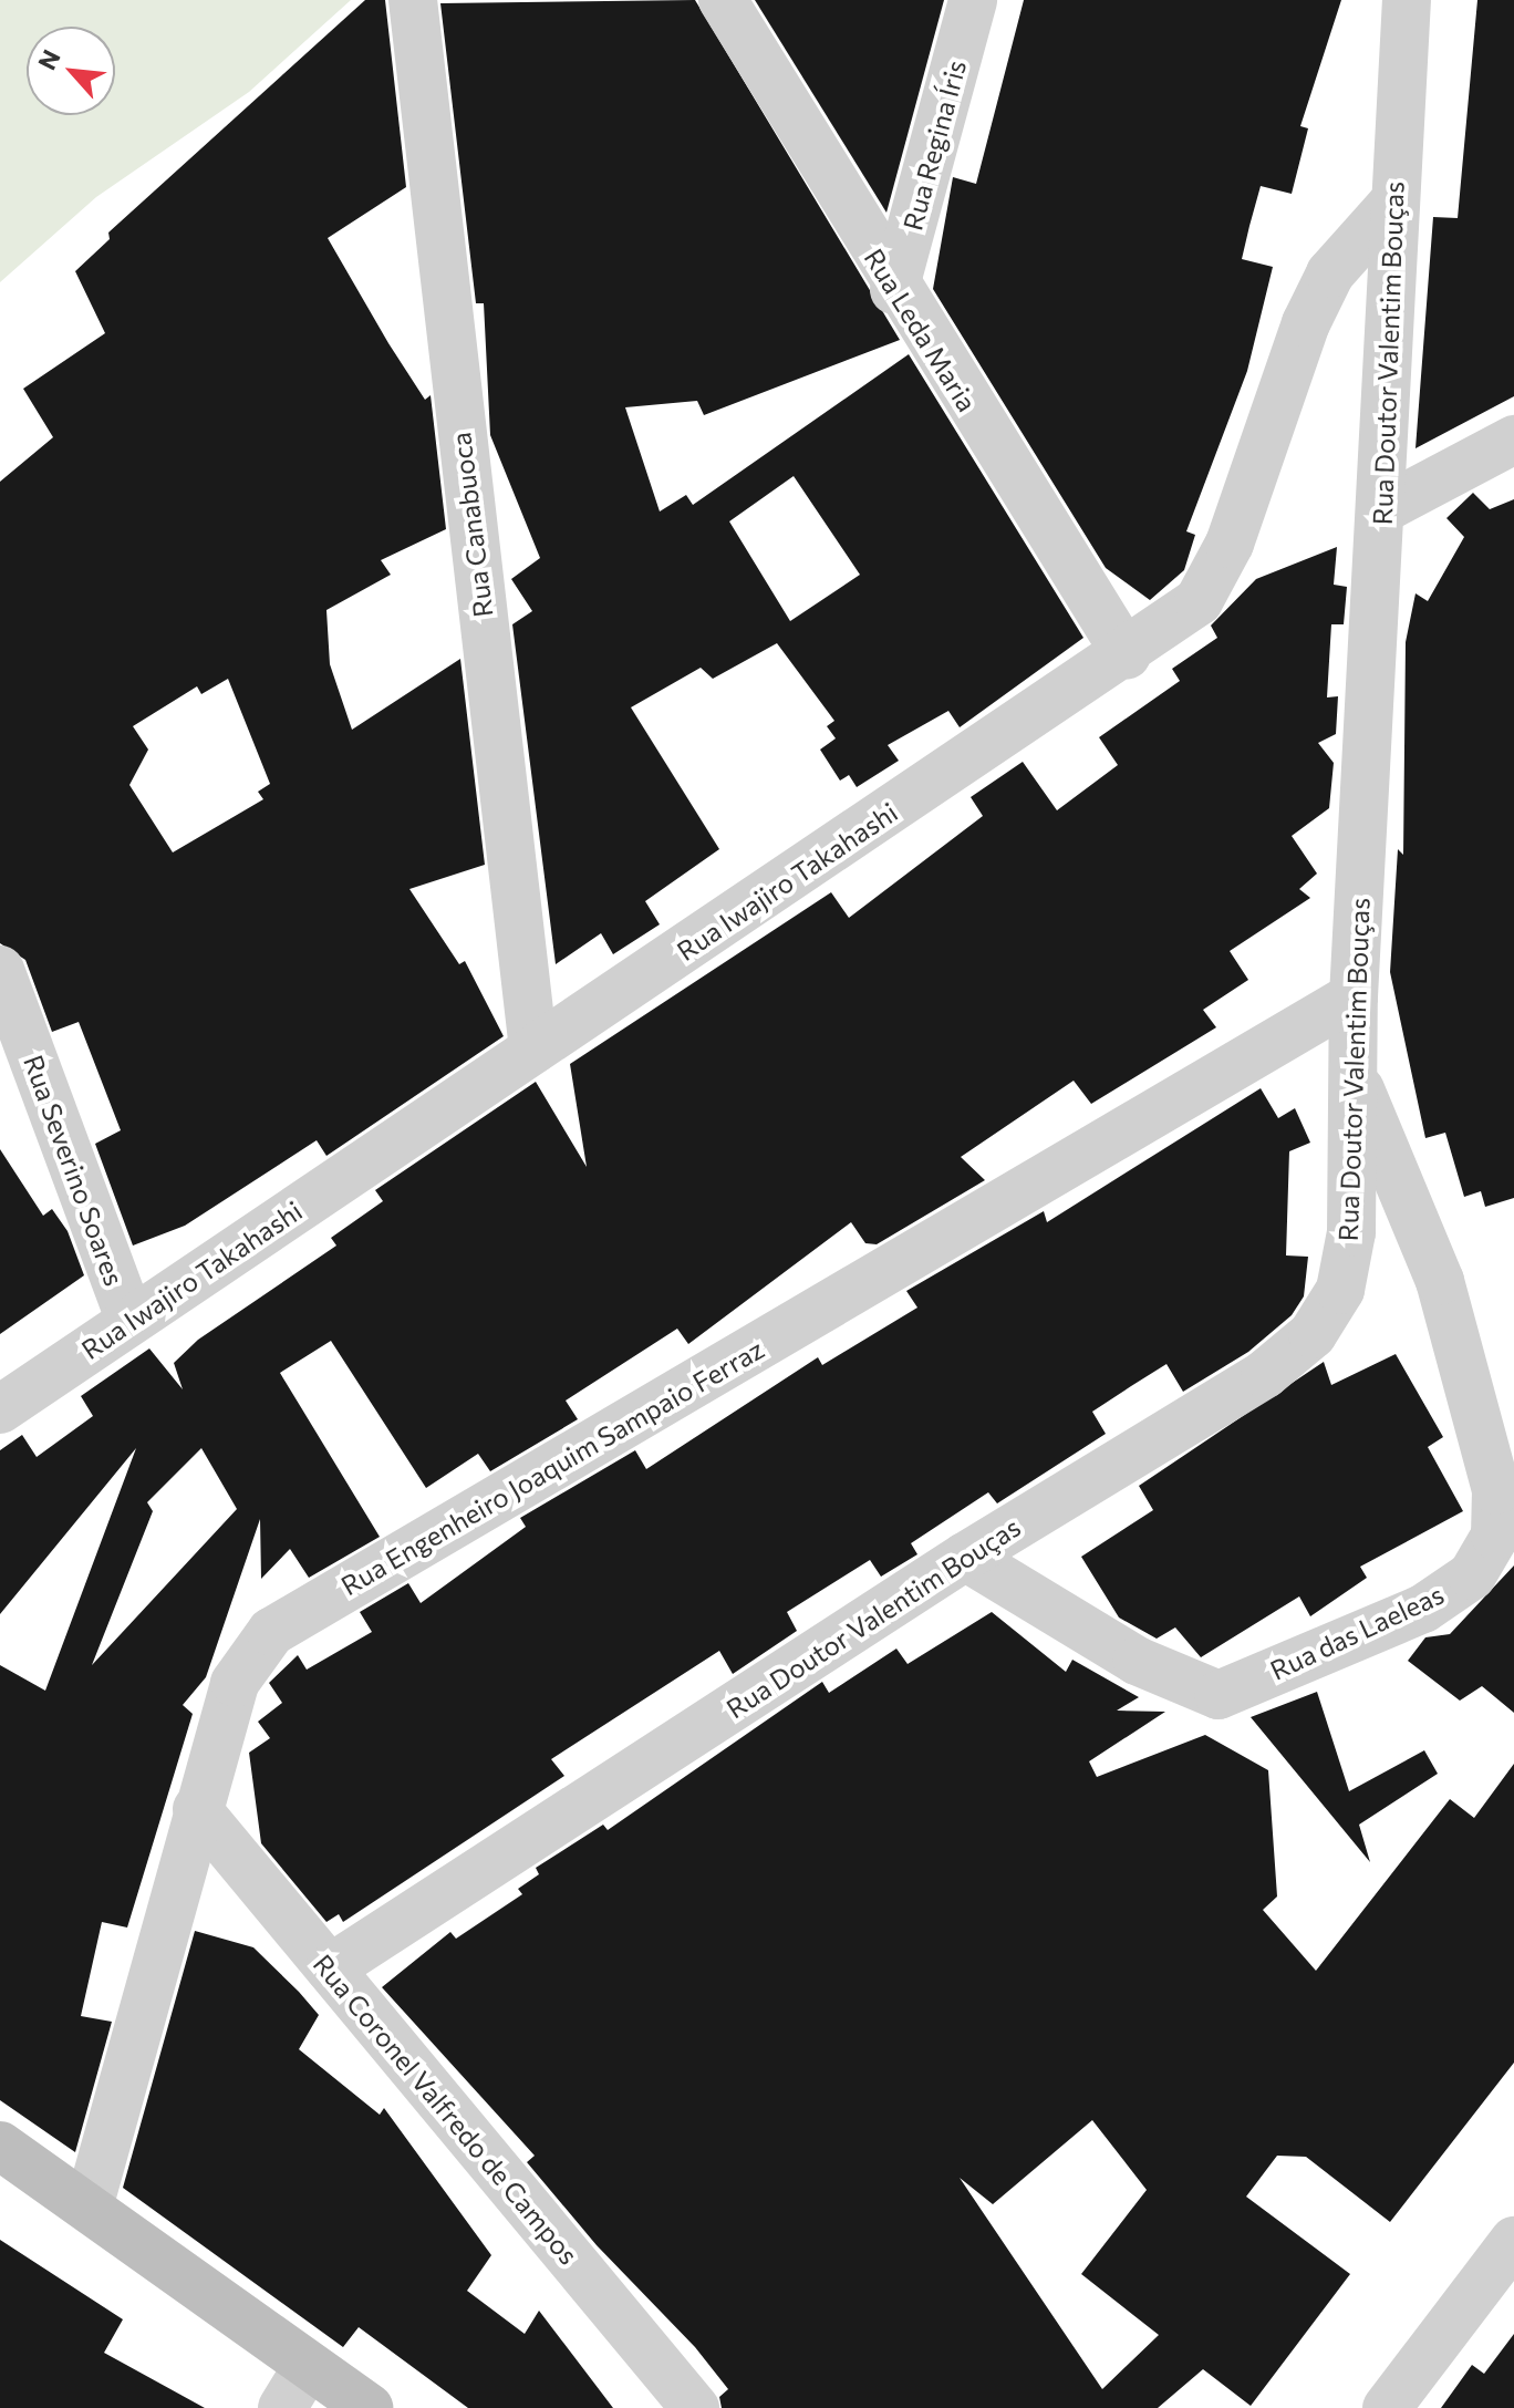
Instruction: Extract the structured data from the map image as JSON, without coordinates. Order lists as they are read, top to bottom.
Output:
{
  "streets": {
    "street": [
      "Rua Regina Íris",
      "Rua Leda Maria",
      "Rua Doutor Valentim Bouças",
      "Rua Canabuoca",
      "Rua Iwajiro Takahashi",
      "Rua Severino Soares",
      "Rua Engenheiro Joaquim Sampaio Ferraz",
      "Rua das Laeleas",
      "Rua Coronel Valfredo de Campos"
    ]
  },
  "crossings": [
    ["Rua Regina Íris", "Rua Leda Maria"],
    ["Rua Leda Maria", "Rua Iwajiro Takahashi"],
    ["Rua Doutor Valentim Bouças", "Rua Iwajiro Takahashi"],
    ["Rua Doutor Valentim Bouças", "Rua Engenheiro Joaquim Sampaio Ferraz"],
    ["Rua Doutor Valentim Bouças", "Rua das Laeleas"],
    ["Rua Doutor Valentim Bouças", "Rua Coronel Valfredo de Campos"],
    ["Rua Canabuoca", "Rua Iwajiro Takahashi"],
    ["Rua Iwajiro Takahashi", "Rua Severino Soares"],
    ["Rua Engenheiro Joaquim Sampaio Ferraz", "Rua Coronel Valfredo de Campos"]
  ],
  "north": "top left"
}
